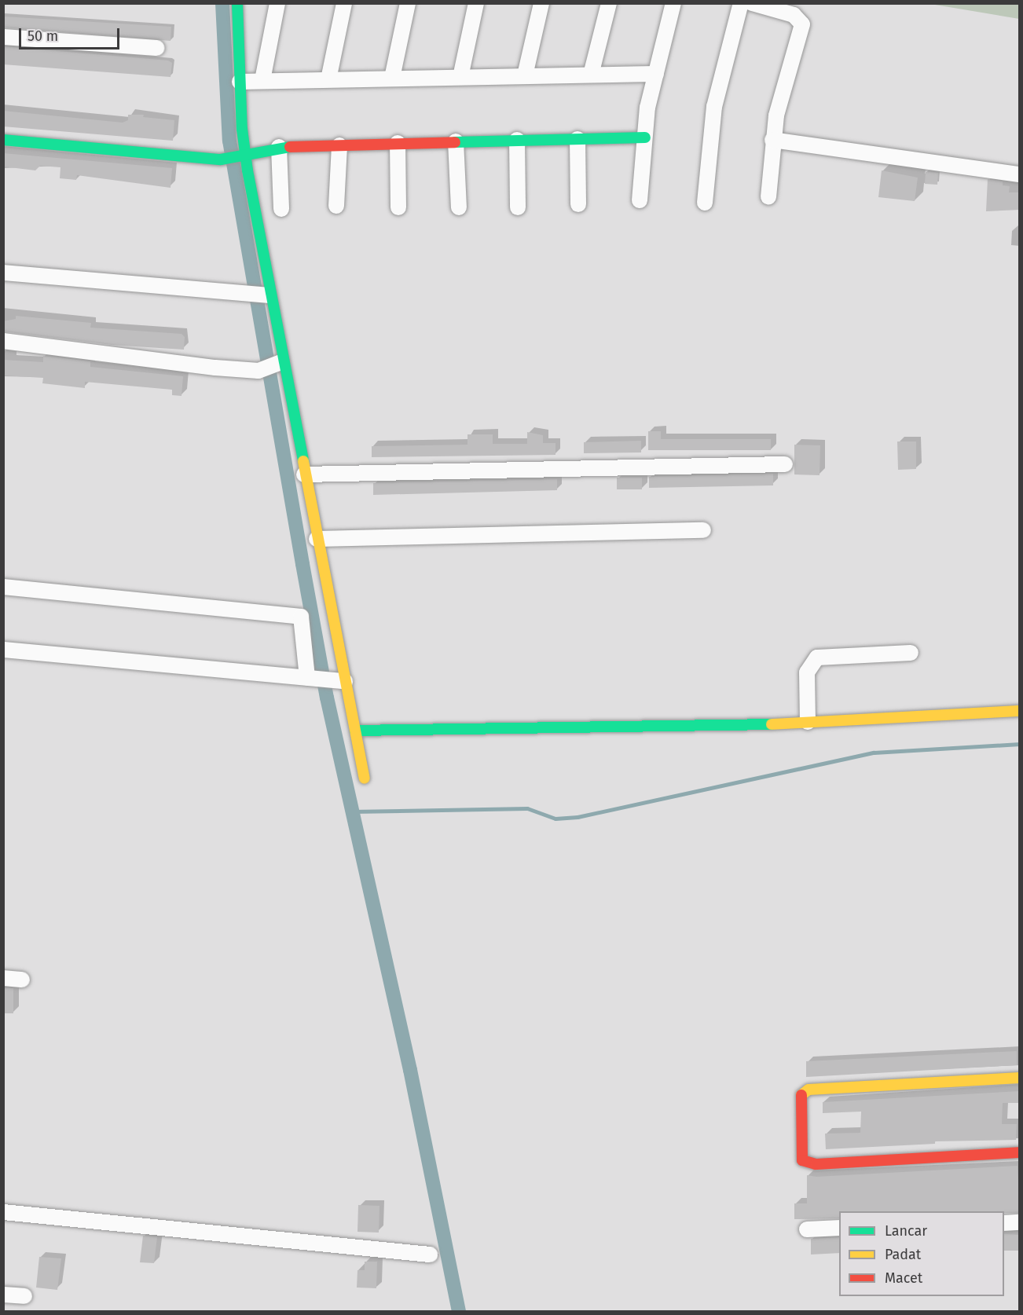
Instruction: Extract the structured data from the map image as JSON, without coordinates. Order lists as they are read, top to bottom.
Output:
{
  "legend": ["Lancar", "Padat", "Macet"],
  "scale_bar": "50 m"
}
